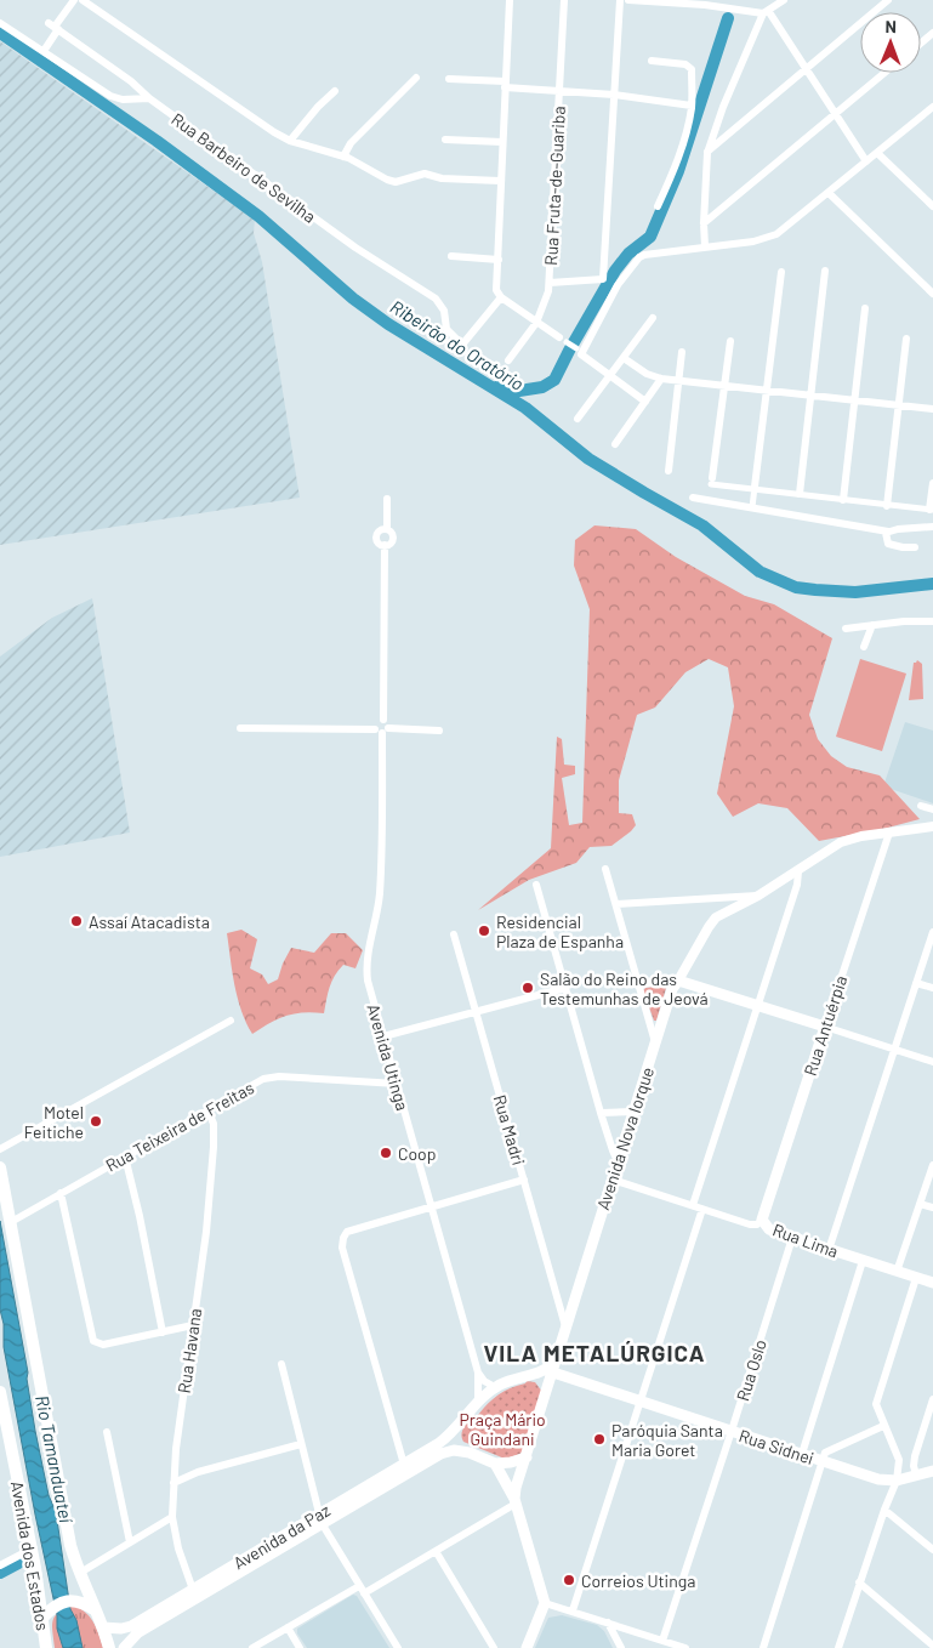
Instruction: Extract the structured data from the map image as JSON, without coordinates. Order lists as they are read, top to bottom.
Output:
{
  "streets": {
    "highway": ["Avenida dos Estados"],
    "main road": [
      "Rua Antuérpia",
      "Avenida Nova Iorque",
      "Rua Lima",
      "Rua Sidnei",
      "Avenida da Paz"
    ],
    "street": [
      "Rua Barbeiro de Sevilha",
      "Rua Fruta-de-Guariba",
      "Avenida Utinga",
      "Rua Teixeira de Freitas",
      "Rua Madri",
      "Rua Havana",
      "Rua Oslo"
    ]
  },
  "crossings": [
    ["Rua Antuérpia", "Rua Lima"],
    ["Avenida Utinga", "Rua Teixeira de Freitas"],
    ["Avenida Utinga", "Avenida Nova Iorque"],
    ["Avenida Utinga", "Avenida da Paz"],
    ["Rua Teixeira de Freitas", "Rua Havana"],
    ["Rua Madri", "Avenida Nova Iorque"],
    ["Avenida Nova Iorque", "Rua Lima"],
    ["Avenida Nova Iorque", "Rua Sidnei"],
    ["Avenida Nova Iorque", "Avenida da Paz"],
    ["Rua Lima", "Rua Oslo"],
    ["Rua Havana", "Avenida da Paz"],
    ["Rua Oslo", "Rua Sidnei"]
  ],
  "districts": ["VILA METALÚRGICA"],
  "water": ["Ribeirão do Oratório", "Rio Tamanduateí"],
  "parks": ["Praça Mário Guindani"],
  "places": [
    "Assaí Atacadista",
    "Residencial Plaza de Espanha",
    "Salão do Reino das Testemunhas de Jeová",
    "Motel Feitiche",
    "Coop",
    "Paróquia Santa Maria Goret",
    "Correios Utinga"
  ],
  "north": "top"
}
